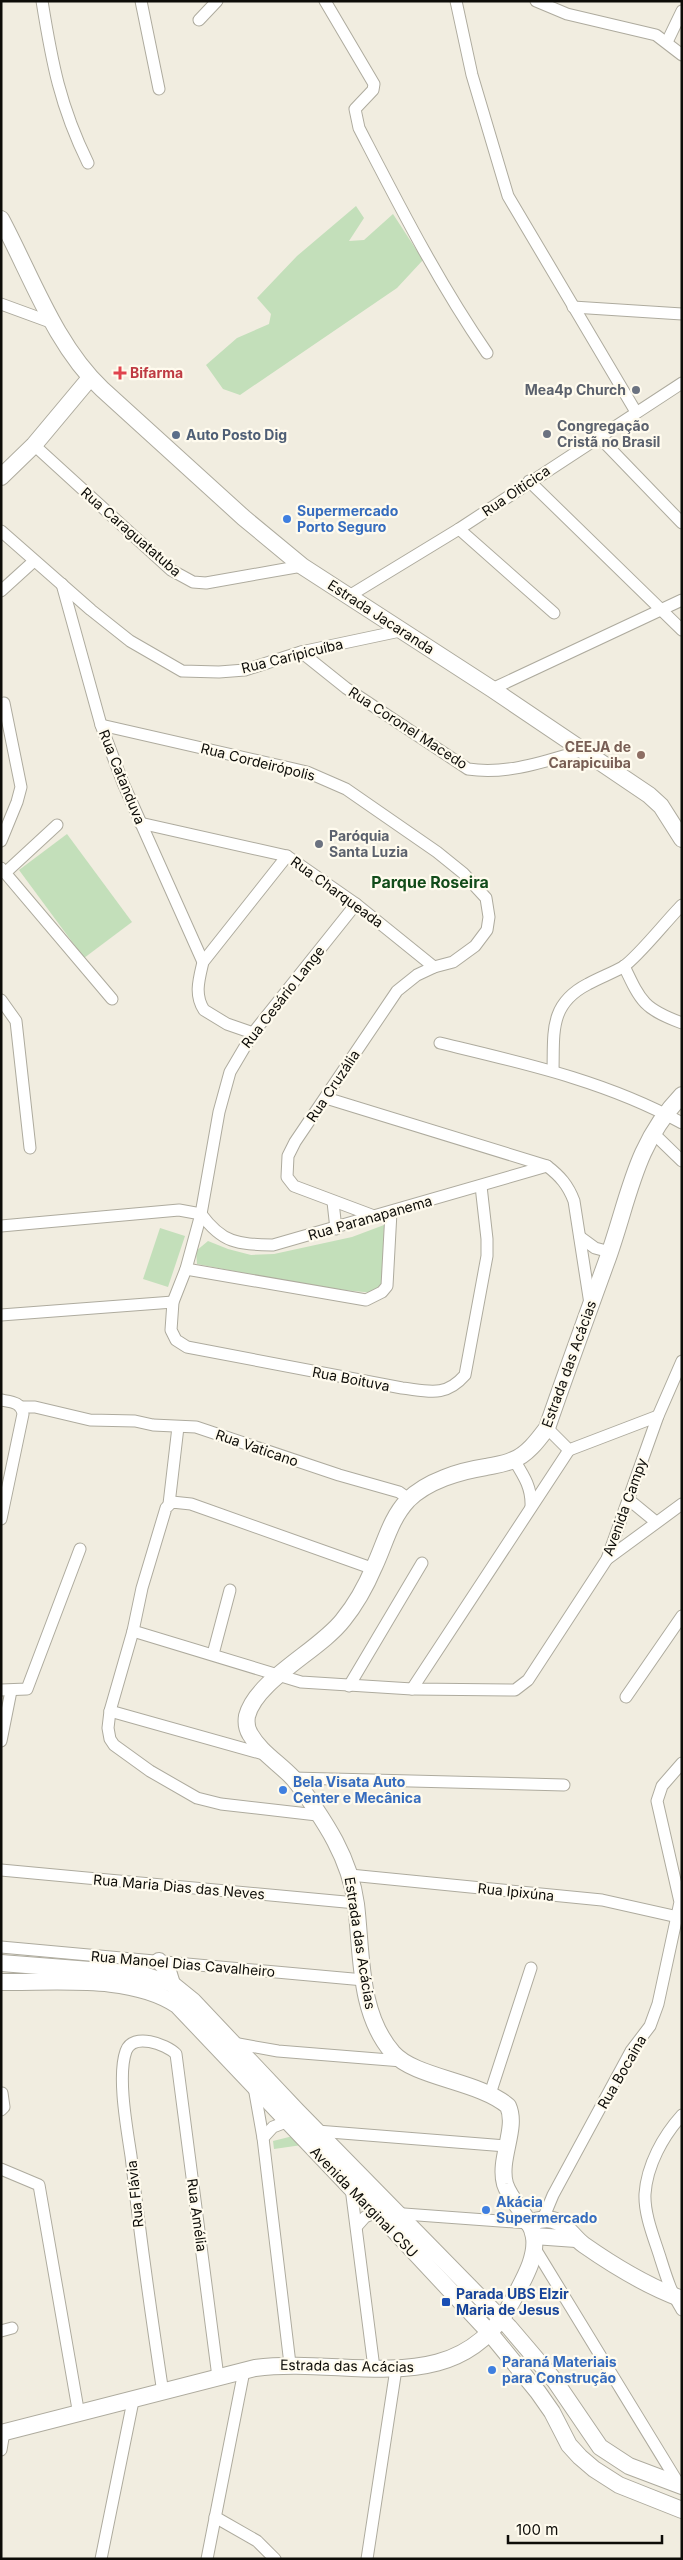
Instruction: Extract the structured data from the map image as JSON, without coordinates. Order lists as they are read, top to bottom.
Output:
{
  "streets": {
    "main road": ["Estrada Jacaranda", "Estrada das Acácias", "Avenida Marginal CSU"],
    "street": [
      "Rua Oiticica",
      "Rua Caraguatatuba",
      "Rua Caripicuíba",
      "Rua Coronel Macedo",
      "Rua Cordeirópolis",
      "Rua Catanduva",
      "Rua Charqueada",
      "Rua Cesário Lange",
      "Rua Cruzália",
      "Rua Paranapanema",
      "Rua Boituva",
      "Rua Vaticano",
      "Avenida Campy",
      "Rua Maria Dias das Neves",
      "Rua Ipixúna",
      "Rua Manoel Dias Cavalheiro",
      "Rua Bocaina",
      "Rua Flávia",
      "Rua Amélia"
    ]
  },
  "crossings": [
    ["Rua Oiticica", "Estrada Jacaranda"],
    ["Rua Caraguatatuba", "Estrada Jacaranda"],
    ["Estrada Jacaranda", "Rua Caripicuíba"],
    ["Estrada Jacaranda", "Rua Coronel Macedo"],
    ["Rua Caripicuíba", "Rua Coronel Macedo"],
    ["Rua Caripicuíba", "Rua Catanduva"],
    ["Rua Cordeirópolis", "Rua Catanduva"],
    ["Rua Cordeirópolis", "Rua Charqueada"],
    ["Rua Cordeirópolis", "Rua Cruzália"],
    ["Rua Catanduva", "Rua Charqueada"],
    ["Rua Charqueada", "Rua Cesário Lange"],
    ["Rua Charqueada", "Rua Cruzália"],
    ["Rua Cesário Lange", "Rua Paranapanema"],
    ["Rua Cesário Lange", "Rua Boituva"],
    ["Rua Cruzália", "Rua Paranapanema"],
    ["Rua Paranapanema", "Rua Boituva"],
    ["Estrada das Acácias", "Rua Vaticano"],
    ["Estrada das Acácias", "Rua Maria Dias das Neves"],
    ["Estrada das Acácias", "Rua Ipixúna"],
    ["Estrada das Acácias", "Rua Manoel Dias Cavalheiro"],
    ["Estrada das Acácias", "Rua Bocaina"],
    ["Estrada das Acácias", "Rua Flávia"],
    ["Estrada das Acácias", "Avenida Marginal CSU"],
    ["Estrada das Acácias", "Rua Amélia"],
    ["Rua Ipixúna", "Rua Bocaina"],
    ["Rua Flávia", "Rua Amélia"]
  ],
  "districts": ["Parque Roseira"],
  "places": {
    "health": ["Bifarma"],
    "other": [
      "Mea4p Church",
      "Congregação Cristã no Brasil",
      "Auto Posto Dig",
      "Supermercado Porto Seguro",
      "CEEJA de Carapicuiba",
      "Paróquia Santa Luzia",
      "Bela Visata Auto Center e Mecânica",
      "Akácia Supermercado",
      "Paraná Materiais para Construção"
    ],
    "transit": ["Parada UBS Elzir Maria de Jesus"]
  },
  "scale_bar": "100 m"
}
